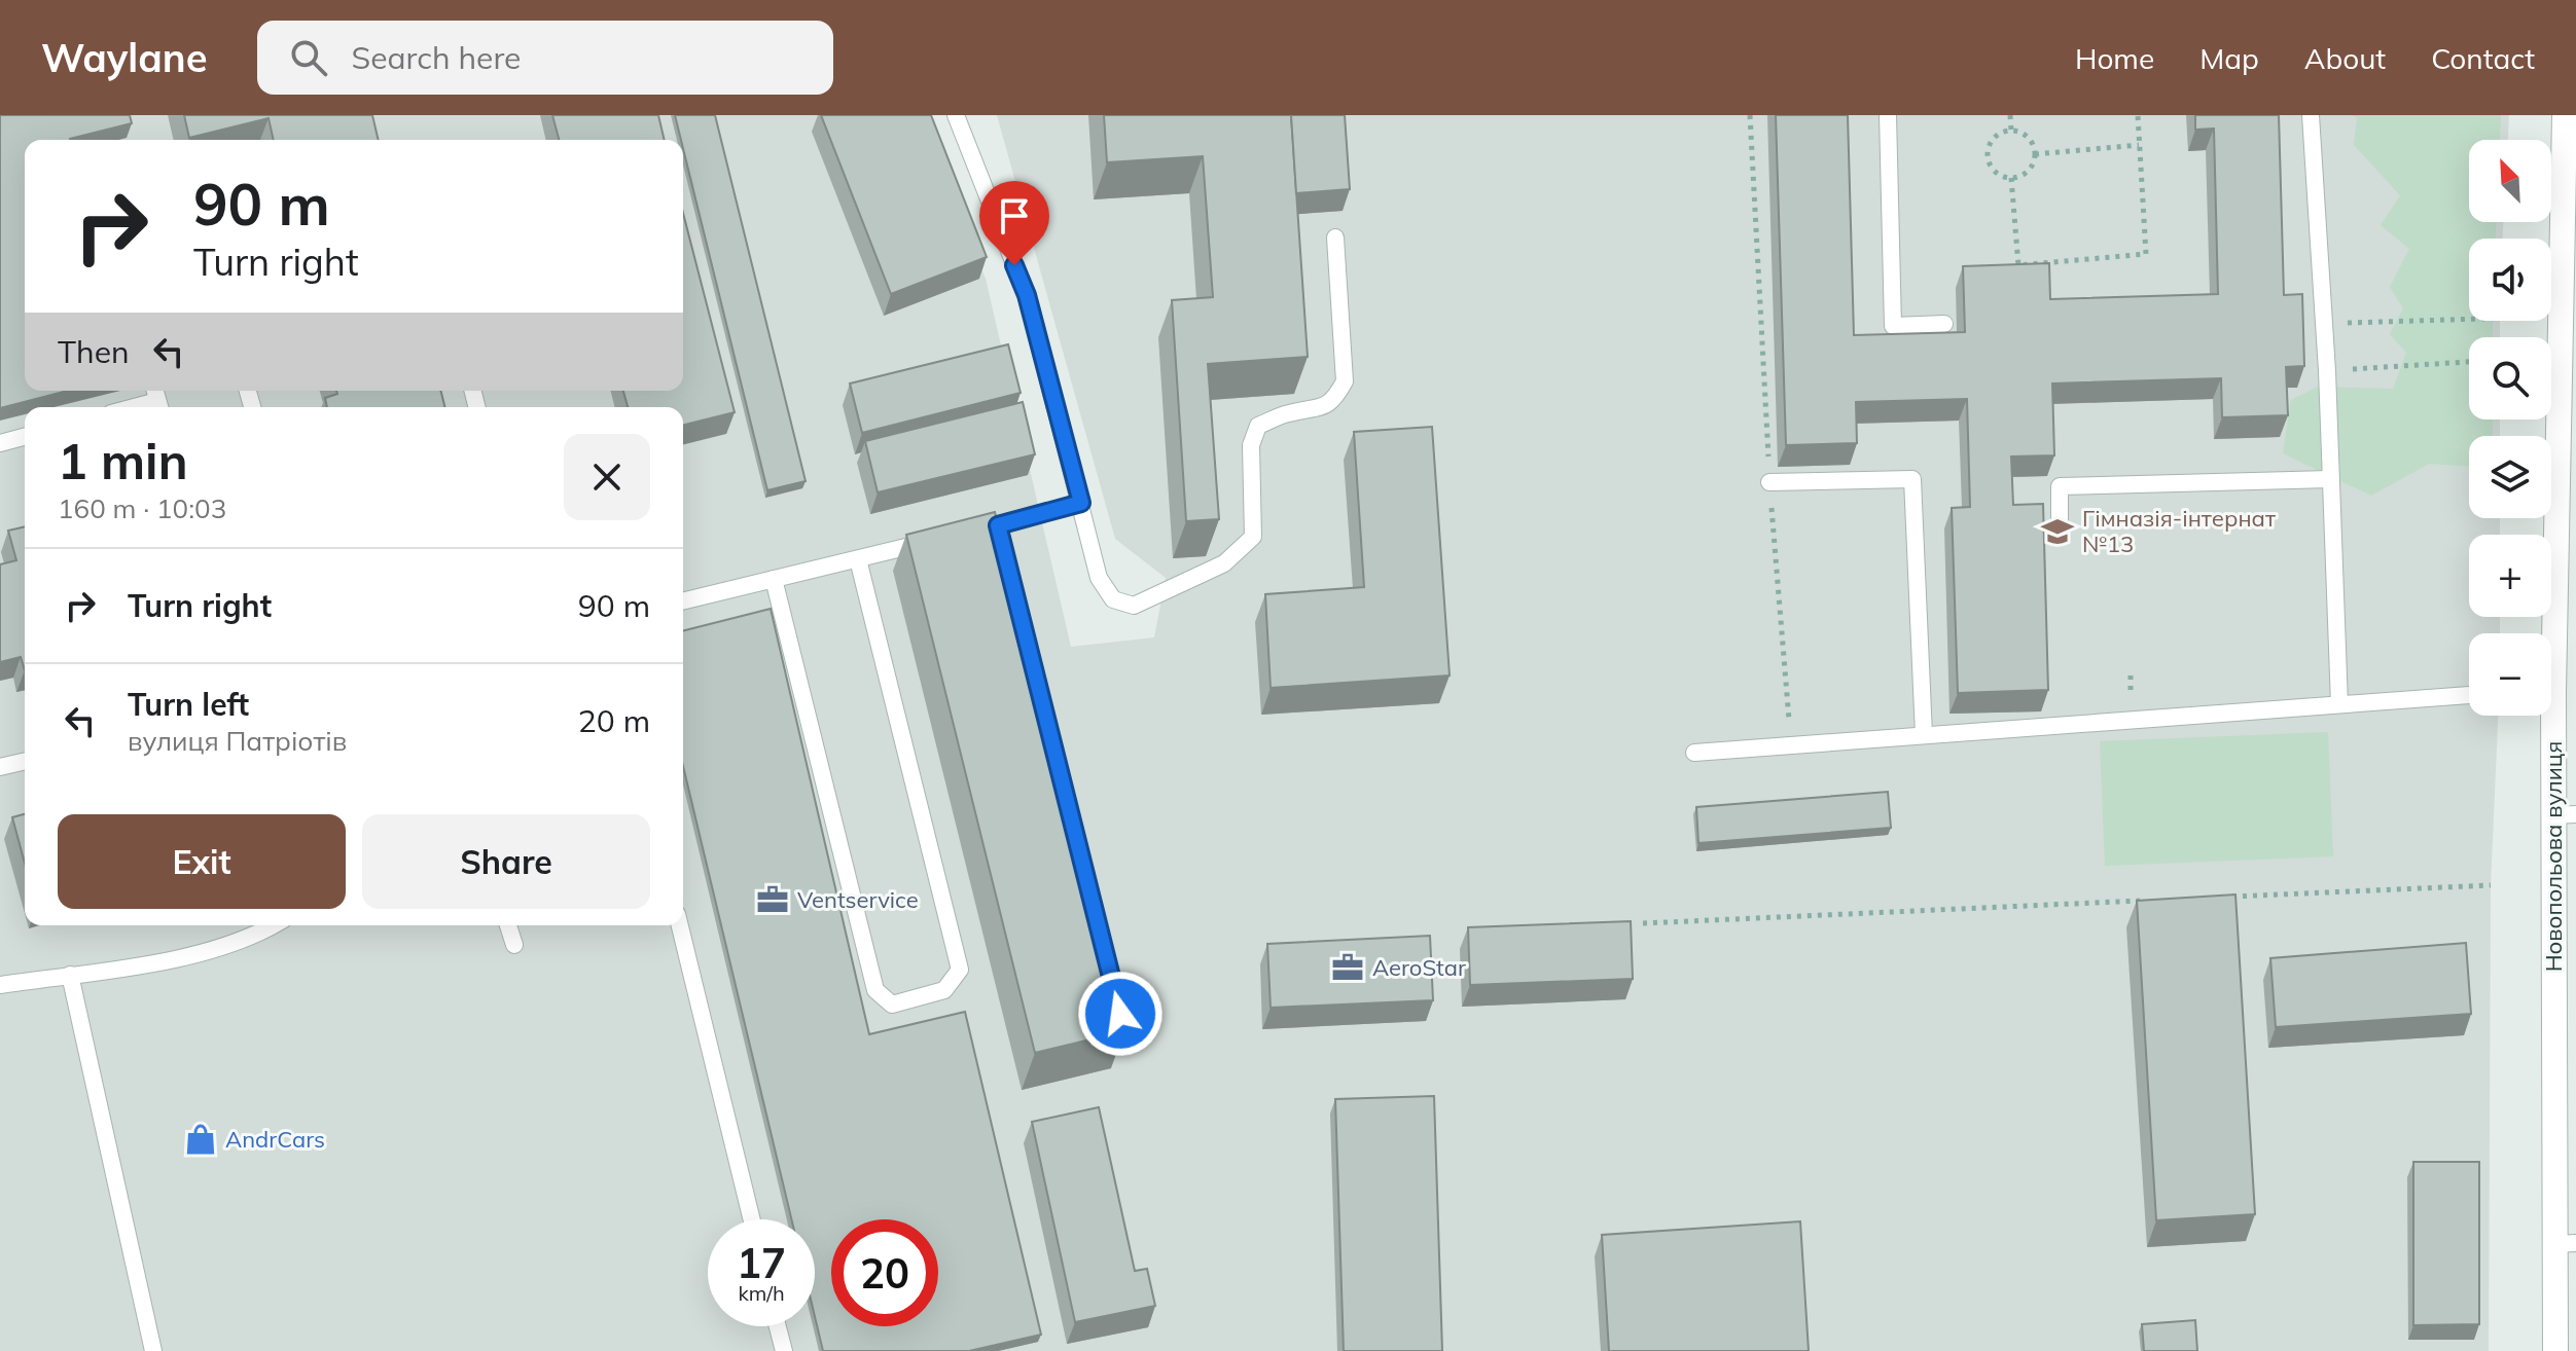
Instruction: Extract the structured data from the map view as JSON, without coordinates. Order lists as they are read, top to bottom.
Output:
{
  "streets": {
    "street": ["Новопольова вулиця"]
  },
  "places": {
    "school or university": ["Гімназія-інтернат №13"],
    "office": ["Ventservice", "AeroStar"],
    "shop": ["AndrCars"]
  },
  "north": "top left",
  "page": {
    "header": "Waylane",
    "search": "Search here",
    "nav": [
      "Home",
      "Map",
      "About",
      "Contact"
    ],
    "map_buttons": ["+", "−"],
    "turn": ["90 m", "Turn right"],
    "then": "Then",
    "heading": ["1 min", "160 m · 10:03"],
    "list": [
      {
        "name": "Turn right",
        "value": "90 m"
      },
      {
        "name": "Turn left",
        "note": "вулиця Патріотів",
        "value": "20 m"
      }
    ],
    "buttons": ["Exit", "Share"],
    "speed": "17 km/h",
    "limit": "20"
  }
}
